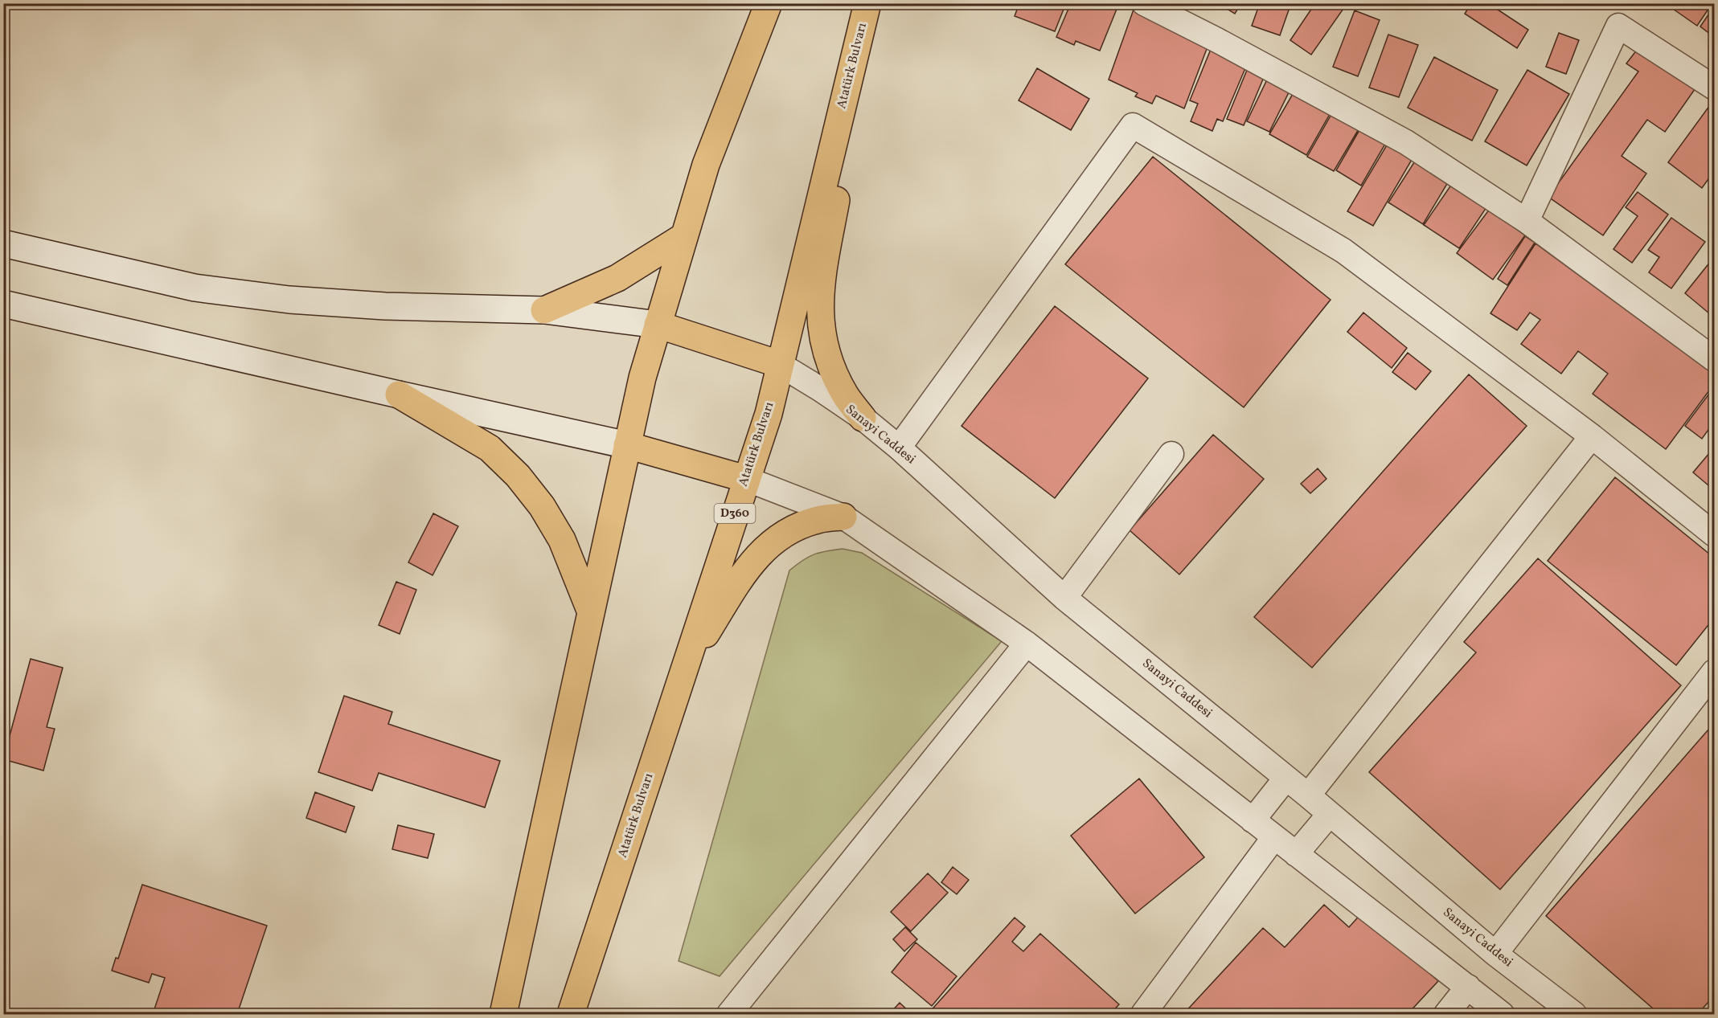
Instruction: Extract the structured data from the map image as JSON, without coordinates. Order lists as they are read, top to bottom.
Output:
{
  "streets": {
    "highway": ["Atatürk Bulvarı", "D360"],
    "street": ["Sanayi Caddesi"]
  },
  "crossings": [
    ["Atatürk Bulvarı", "Sanayi Caddesi"]
  ]
}
